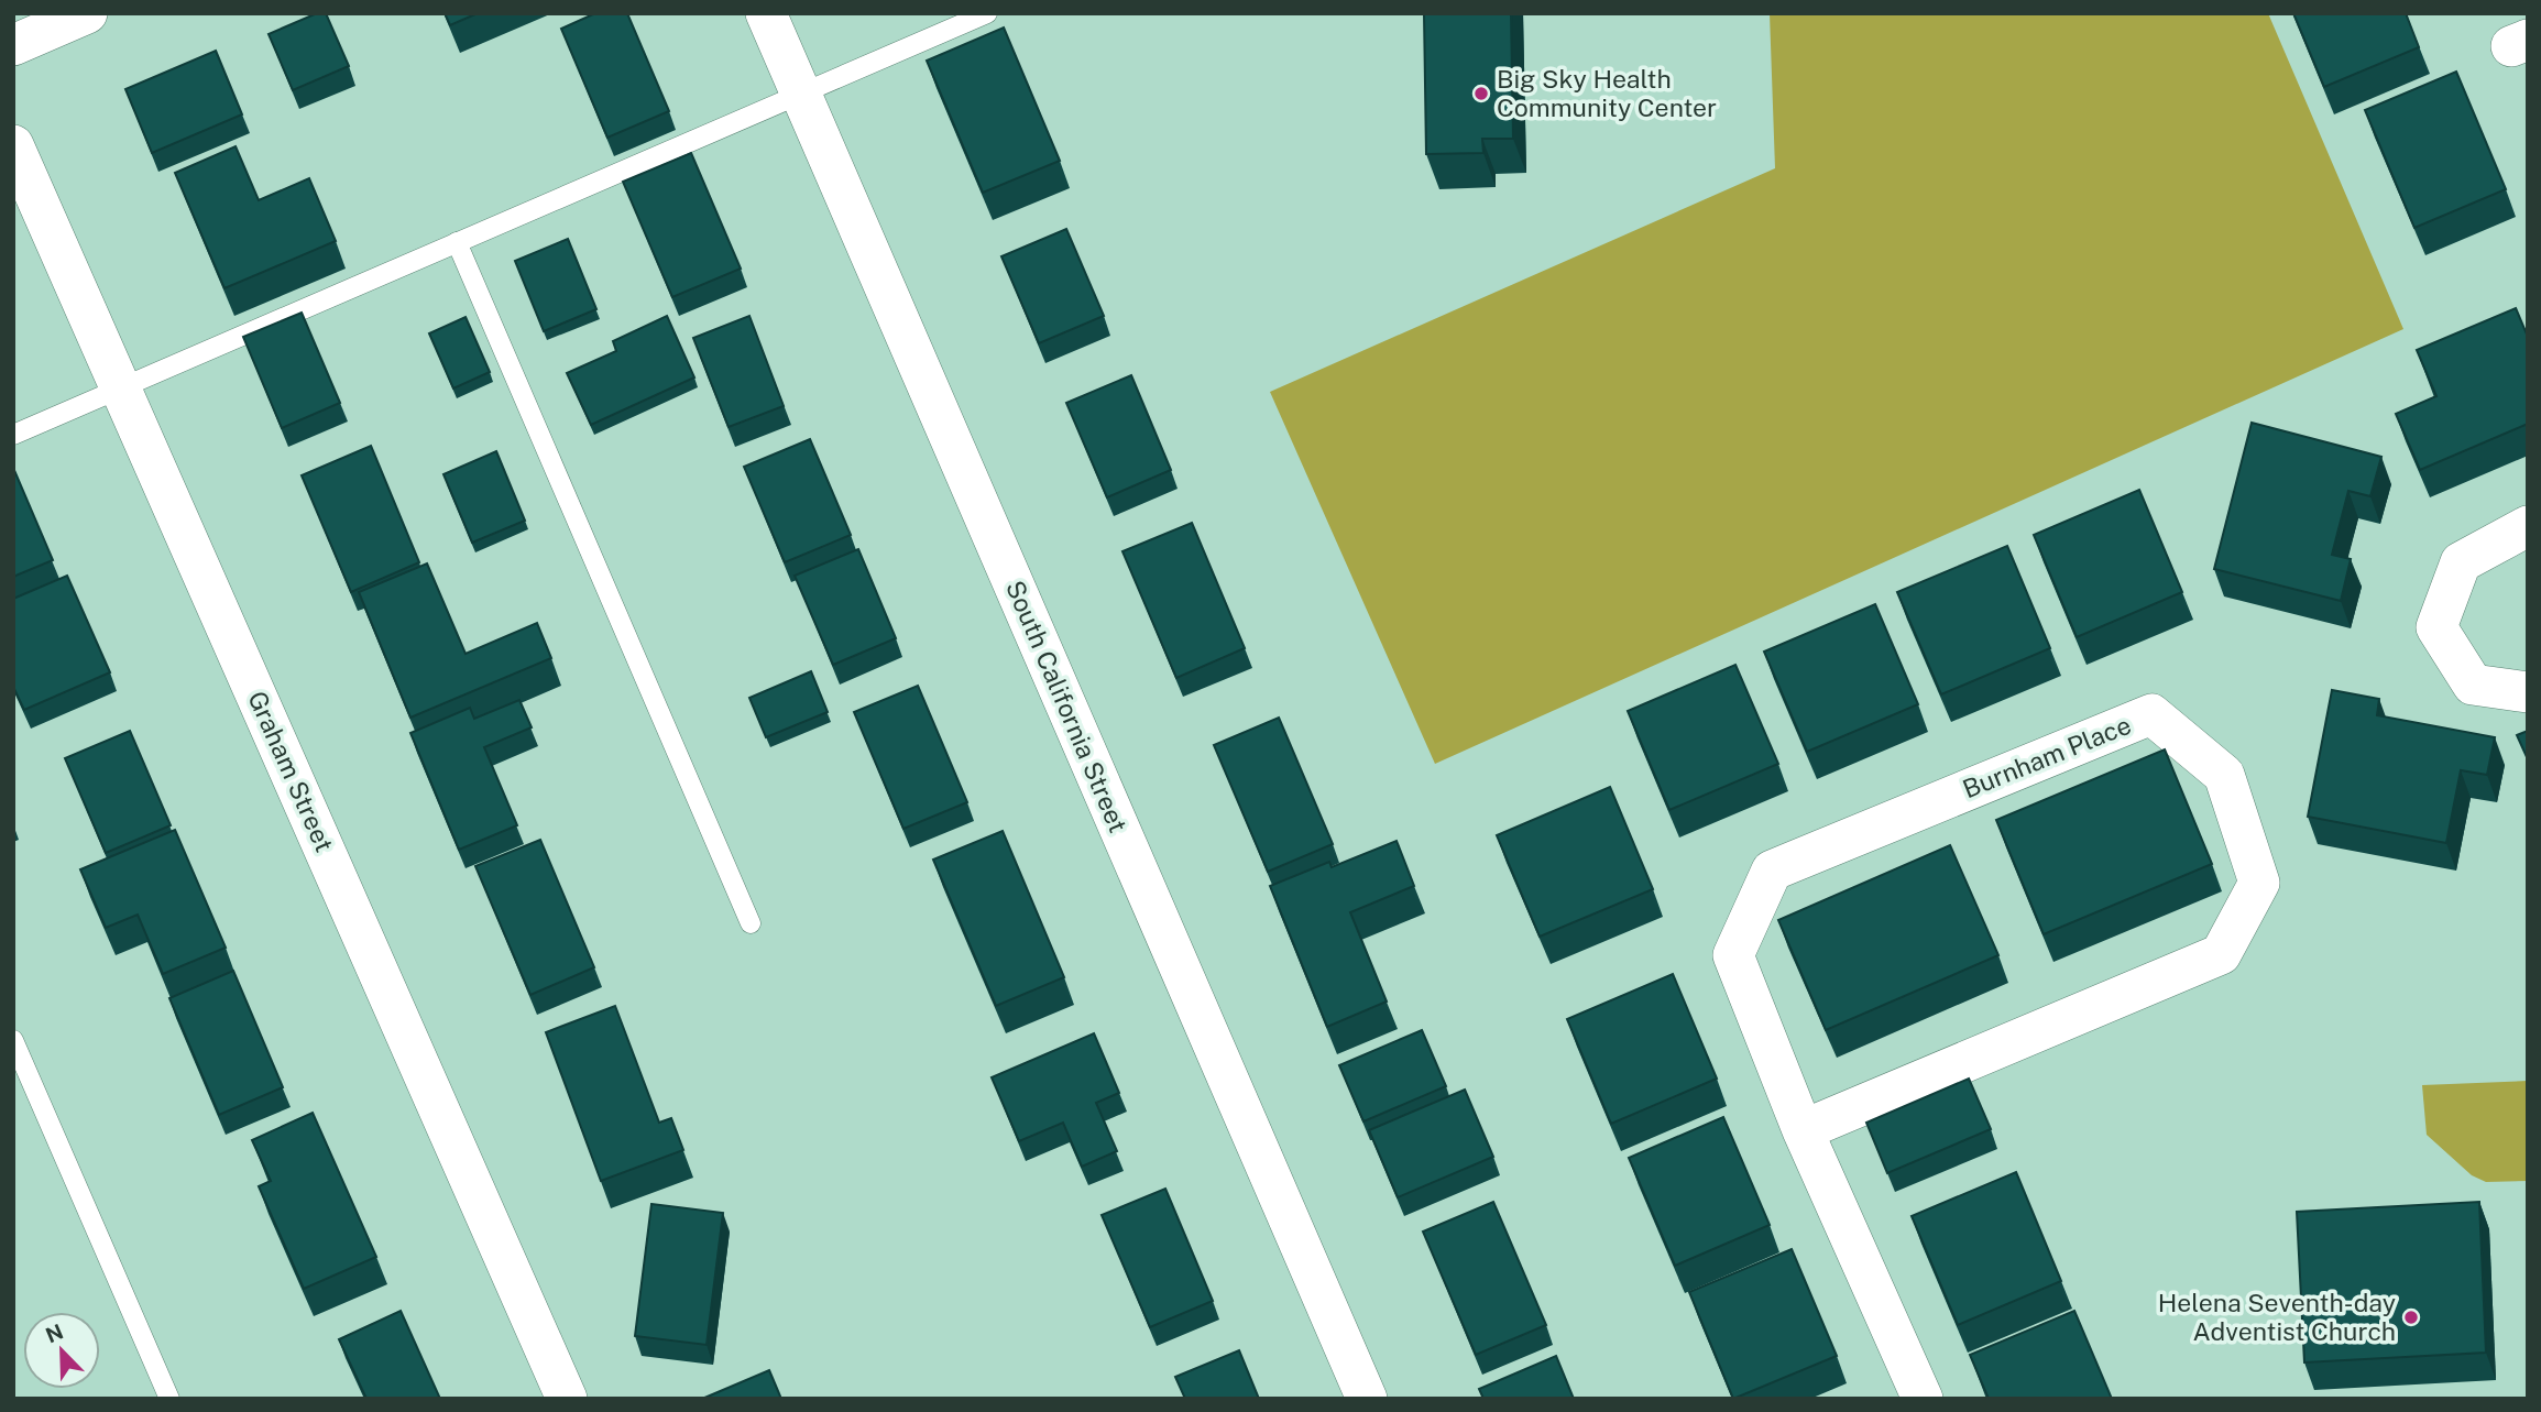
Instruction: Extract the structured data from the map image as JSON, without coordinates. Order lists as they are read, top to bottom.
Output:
{
  "streets": {
    "street": ["South California Street", "Burnham Place", "Graham Street"]
  },
  "places": ["Big Sky Health Community Center", "Helena Seventh-day Adventist Church"],
  "north": "top left"
}
